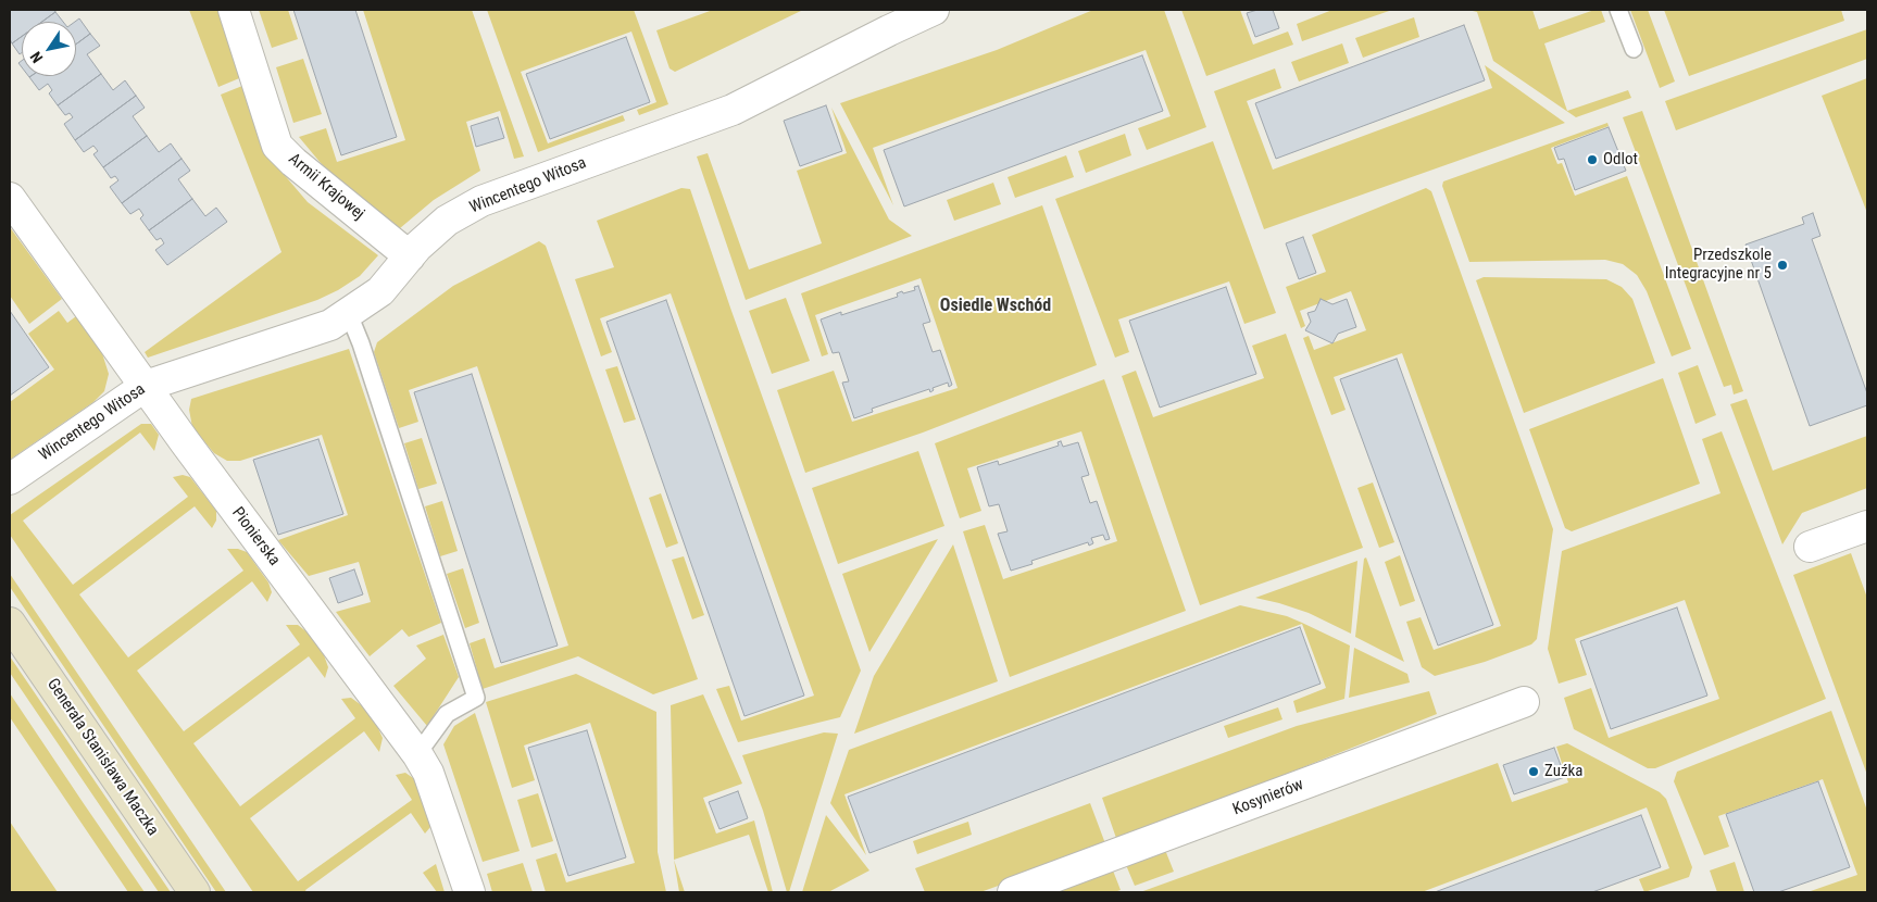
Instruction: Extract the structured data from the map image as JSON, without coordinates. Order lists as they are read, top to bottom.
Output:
{
  "streets": {
    "street": [
      "Wincentego Witosa",
      "Armii Krajowej",
      "Pionierska",
      "Generała Stanisława Maczka",
      "Kosynierów"
    ]
  },
  "crossings": [
    ["Wincentego Witosa", "Armii Krajowej"],
    ["Wincentego Witosa", "Pionierska"]
  ],
  "districts": ["Osiedle Wschód"],
  "places": ["Odlot", "Przedszkole Integracyjne nr 5", "Zuźka"],
  "north": "bottom left"
}
